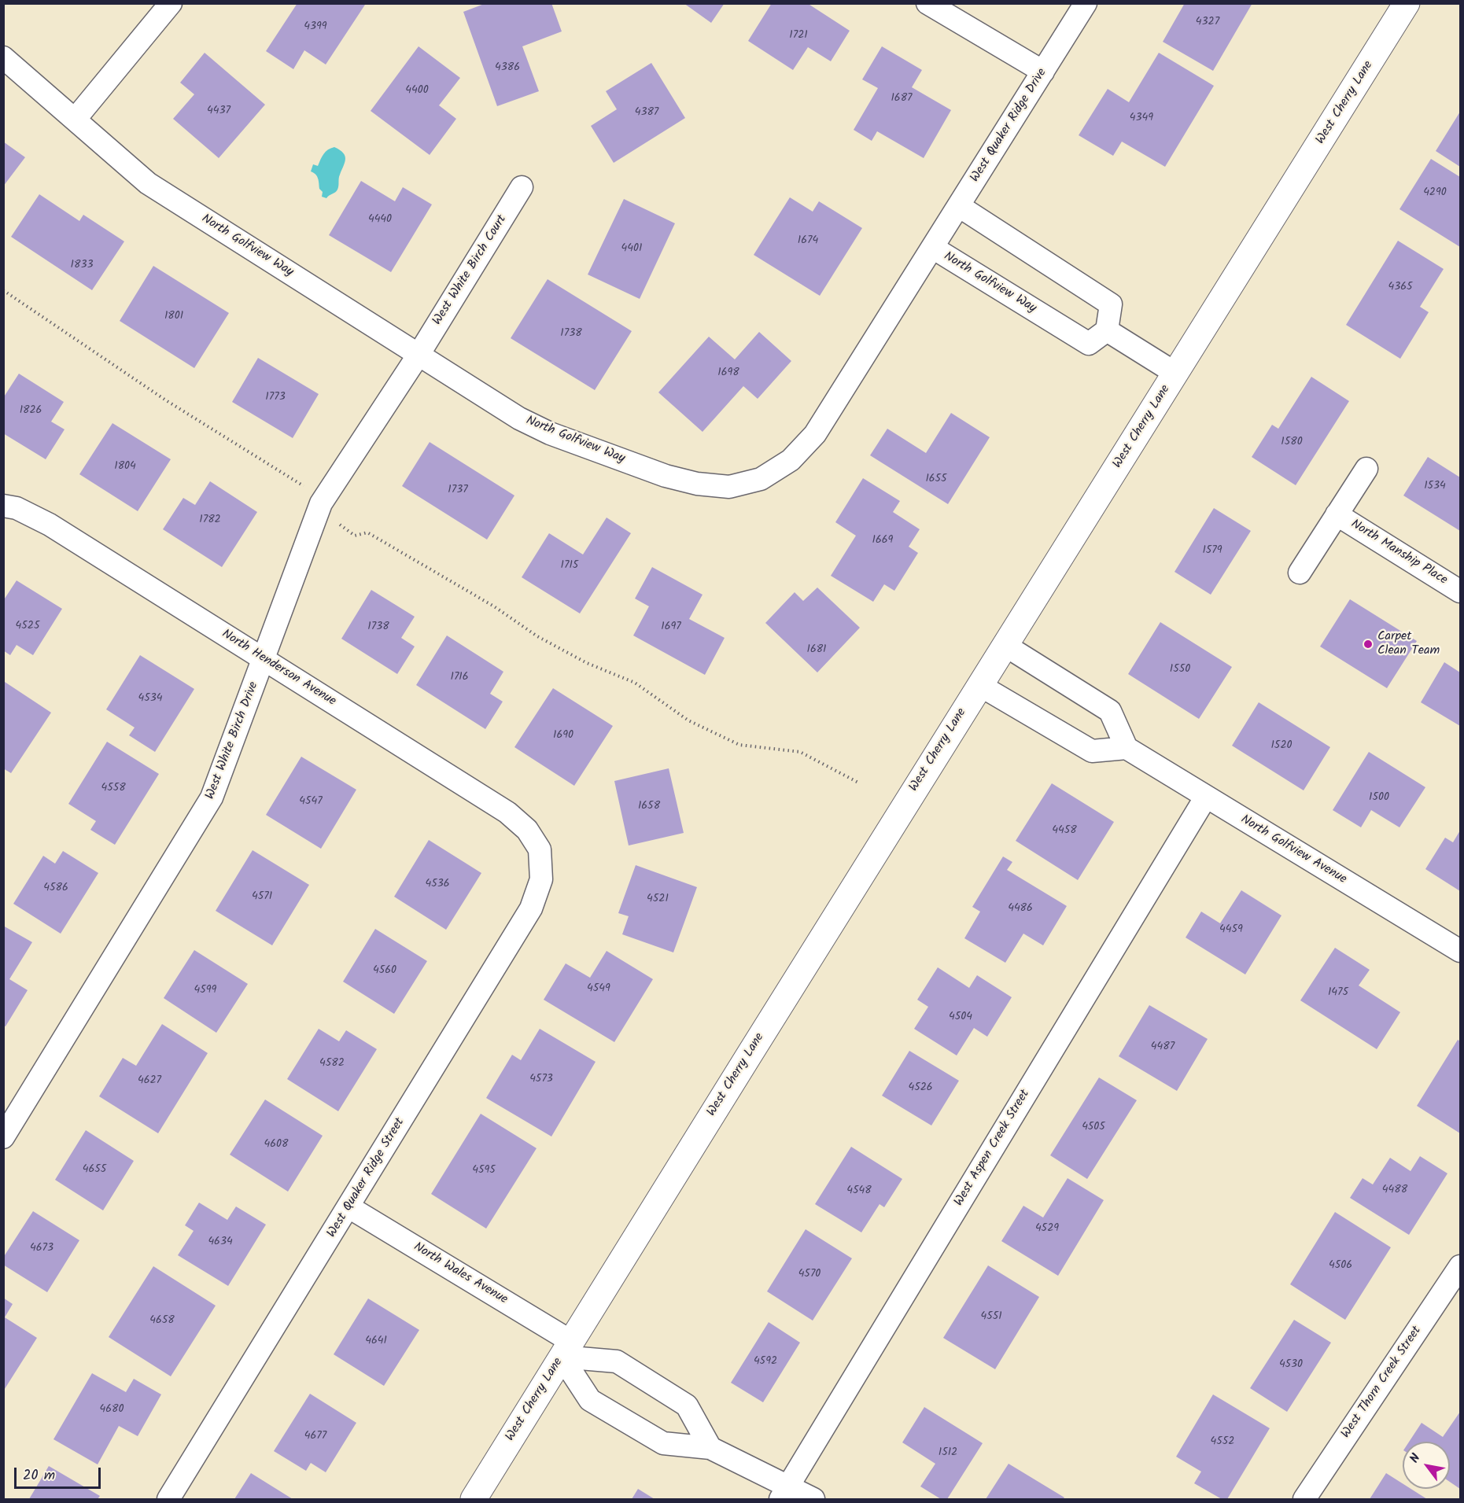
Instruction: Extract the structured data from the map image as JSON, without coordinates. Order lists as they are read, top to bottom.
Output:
{
  "streets": {
    "main road": ["West Cherry Lane"],
    "street": [
      "West Quaker Ridge Drive",
      "North Golfview Way",
      "West White Birch Court",
      "North Manship Place",
      "North Henderson Avenue",
      "West White Birch Drive",
      "North Golfview Avenue",
      "West Aspen Creek Street",
      "West Quaker Ridge Street",
      "North Wales Avenue",
      "West Thorn Creek Street"
    ]
  },
  "crossings": [
    ["West Cherry Lane", "North Wales Avenue"],
    ["West Quaker Ridge Drive", "North Golfview Way"],
    ["North Golfview Way", "West White Birch Court"],
    ["North Golfview Way", "West White Birch Drive"],
    ["West White Birch Court", "West White Birch Drive"],
    ["North Henderson Avenue", "West White Birch Drive"],
    ["North Henderson Avenue", "West Quaker Ridge Street"],
    ["North Golfview Avenue", "West Aspen Creek Street"],
    ["West Aspen Creek Street", "North Wales Avenue"],
    ["West Quaker Ridge Street", "North Wales Avenue"]
  ],
  "places": ["Carpet Clean Team"],
  "house_numbers": [
    "4327",
    "4399",
    "1721",
    "4386",
    "4400",
    "1687",
    "4437",
    "4387",
    "4349",
    "4290",
    "4440",
    "1674",
    "4401",
    "1833",
    "4365",
    "1801",
    "1738",
    "1698",
    "1773",
    "1826",
    "1580",
    "1804",
    "1655",
    "1534",
    "1737",
    "1782",
    "1669",
    "1579",
    "1715",
    "4525",
    "1738",
    "1697",
    "1681",
    "1550",
    "1716",
    "4534",
    "1690",
    "1520",
    "4558",
    "1500",
    "4547",
    "1658",
    "4458",
    "4536",
    "4586",
    "4571",
    "4521",
    "4486",
    "4459",
    "4560",
    "4549",
    "4599",
    "1475",
    "4504",
    "4487",
    "4582",
    "4573",
    "4627",
    "4526",
    "4505",
    "4608",
    "4655",
    "4595",
    "4488",
    "4548",
    "4529",
    "4634",
    "4673",
    "4506",
    "4570",
    "4551",
    "4658",
    "4641",
    "4592",
    "4530",
    "4680",
    "4677",
    "4552",
    "1512"
  ],
  "scale_bar": "20 m",
  "north": "top left"
}
